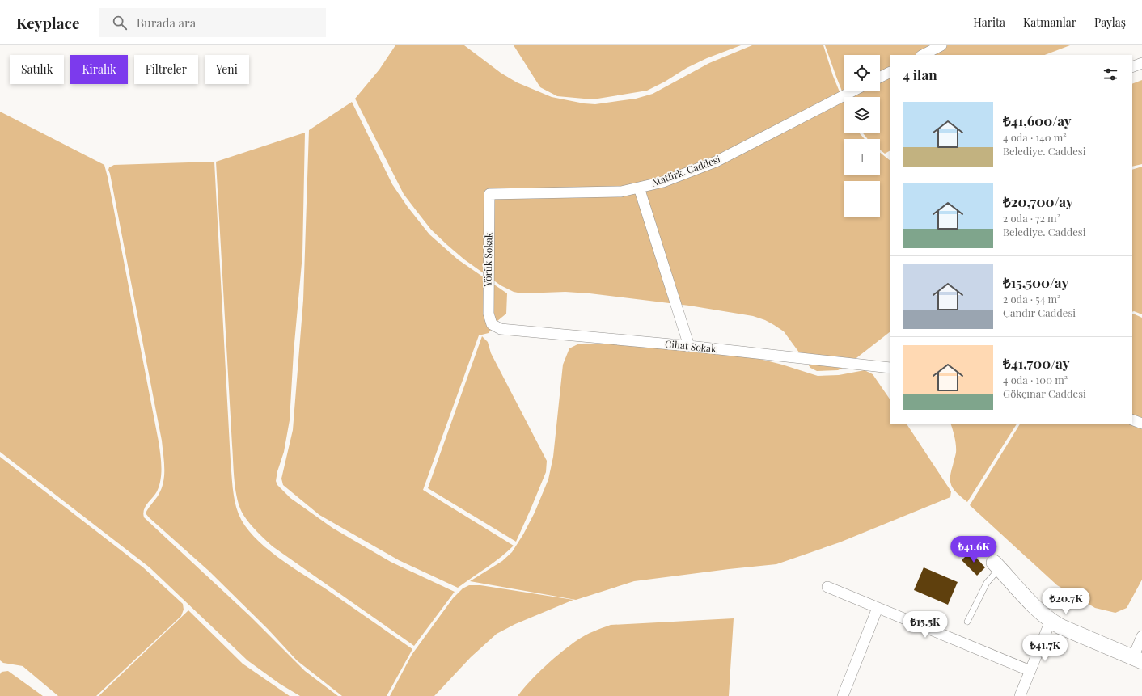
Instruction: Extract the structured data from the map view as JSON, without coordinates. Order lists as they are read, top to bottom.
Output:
{
  "streets": {
    "street": ["Atatürk. Caddesi", "Yörük Sokak", "Cihat Sokak"]
  },
  "crossings": [
    ["Atatürk. Caddesi", "Yörük Sokak"],
    ["Yörük Sokak", "Cihat Sokak"]
  ],
  "page": {
    "header": "Keyplace",
    "search": "Burada ara",
    "nav": ["Harita", "Katmanlar", "Paylaş"],
    "map_buttons": ["+", "−"],
    "chip": [
      "Satılık",
      "Kiralık",
      "Filtreler",
      "Yeni"
    ],
    "heading": "4 ilan",
    "list": [
      {
        "name": "₺41,600/ay",
        "note": "4 oda · 140 m² · Belediye. Caddesi"
      },
      {
        "name": "₺20,700/ay",
        "note": "2 oda · 72 m² · Belediye. Caddesi"
      },
      {
        "name": "₺15,500/ay",
        "note": "2 oda · 54 m² · Çandır Caddesi"
      },
      {
        "name": "₺41,700/ay",
        "note": "4 oda · 100 m² · Gökçınar Caddesi"
      }
    ],
    "price": [
      "₺41.6K",
      "₺20.7K",
      "₺15.5K",
      "₺41.7K"
    ]
  }
}
